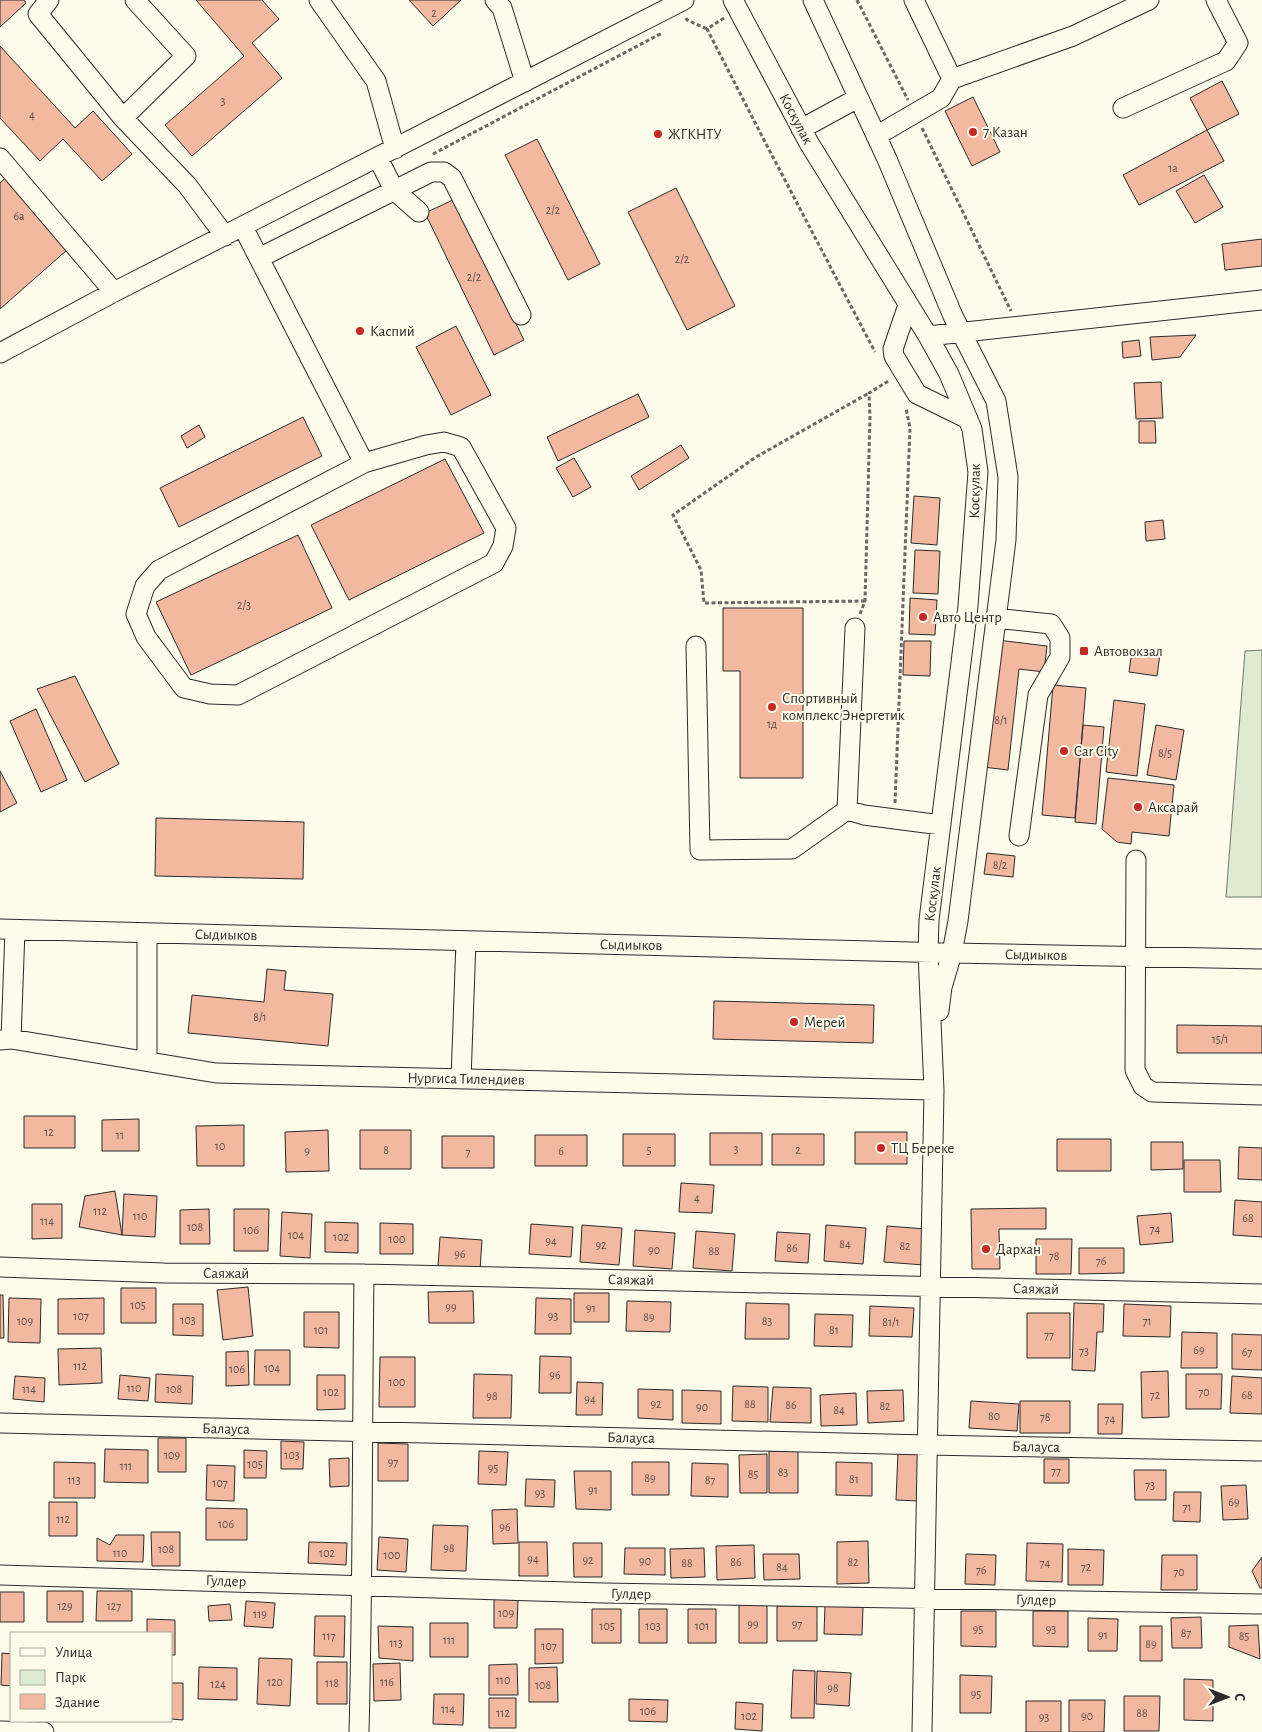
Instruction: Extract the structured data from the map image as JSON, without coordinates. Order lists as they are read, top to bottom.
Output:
{
  "streets": {
    "street": [
      "Коскулак",
      "Сыдиыков",
      "Нургиса Тилендиев",
      "Саяжай",
      "Балауса",
      "Гулдер"
    ]
  },
  "crossings": [
    ["Коскулак", "Сыдиыков"]
  ],
  "places": {
    "other": [
      "7 Казан",
      "ЖГКНТУ",
      "Каспий",
      "Авто Центр",
      "Спортивный комплекс Энергетик",
      "Car City",
      "Аксарай",
      "Мерей",
      "ТЦ Береке",
      "Дархан"
    ],
    "transit": ["Автовокзал"]
  },
  "house_numbers": [
    "2",
    "3",
    "4",
    "1а",
    "2/2",
    "6а",
    "2/2",
    "2/2",
    "2/3",
    "8/1",
    "1д",
    "8/5",
    "8/2",
    "8/1",
    "15/1",
    "12",
    "11",
    "10",
    "3",
    "8",
    "5",
    "2",
    "9",
    "6",
    "7",
    "4",
    "112",
    "110",
    "68",
    "114",
    "108",
    "74",
    "106",
    "104",
    "102",
    "100",
    "94",
    "84",
    "92",
    "82",
    "86",
    "90",
    "88",
    "96",
    "78",
    "76",
    "105",
    "99",
    "91",
    "107",
    "93",
    "89",
    "103",
    "109",
    "83",
    "71",
    "81/1",
    "101",
    "81",
    "77",
    "69",
    "73",
    "67",
    "112",
    "104",
    "106",
    "96",
    "100",
    "110",
    "114",
    "108",
    "102",
    "70",
    "72",
    "68",
    "98",
    "94",
    "92",
    "88",
    "86",
    "82",
    "90",
    "84",
    "80",
    "78",
    "74",
    "109",
    "103",
    "97",
    "105",
    "111",
    "95",
    "77",
    "83",
    "85",
    "89",
    "81",
    "113",
    "87",
    "107",
    "73",
    "91",
    "93",
    "69",
    "71",
    "112",
    "106",
    "96",
    "98",
    "108",
    "110",
    "102",
    "100",
    "94",
    "92",
    "90",
    "86",
    "82",
    "88",
    "74",
    "84",
    "72",
    "76",
    "70",
    "129",
    "127",
    "109",
    "119",
    "99",
    "97",
    "105",
    "103",
    "101",
    "95",
    "93",
    "87",
    "91",
    "117",
    "85",
    "111",
    "113",
    "89",
    "107",
    "110",
    "120",
    "116",
    "118",
    "124",
    "108",
    "98",
    "95",
    "114",
    "106",
    "112",
    "88",
    "102",
    "90",
    "93"
  ],
  "legend": ["Улица", "Парк", "Здание"],
  "north": "right"
}
